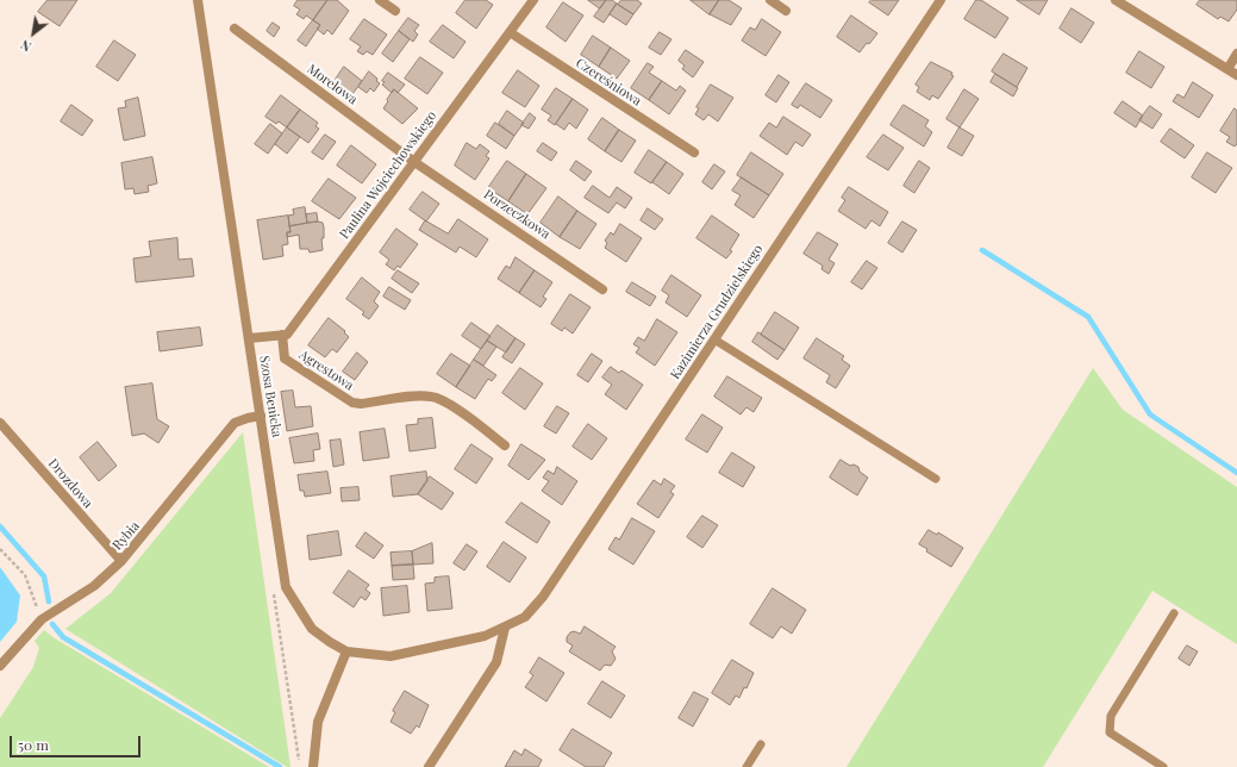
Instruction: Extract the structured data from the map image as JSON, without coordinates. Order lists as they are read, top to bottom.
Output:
{
  "streets": {
    "street": [
      "Czereśniowa",
      "Morelowa",
      "Paulina Wojciechowskiego",
      "Porzeczkowa",
      "Kazimierza Grudzielskiego",
      "Agrestowa",
      "Szosa Benicka",
      "Drozdowa",
      "Rybia"
    ]
  },
  "crossings": [
    ["Czereśniowa", "Paulina Wojciechowskiego"],
    ["Morelowa", "Paulina Wojciechowskiego"],
    ["Morelowa", "Porzeczkowa"],
    ["Paulina Wojciechowskiego", "Porzeczkowa"],
    ["Paulina Wojciechowskiego", "Agrestowa"],
    ["Kazimierza Grudzielskiego", "Szosa Benicka"],
    ["Szosa Benicka", "Rybia"],
    ["Drozdowa", "Rybia"]
  ],
  "scale_bar": "50 m",
  "north": "bottom left"
}
